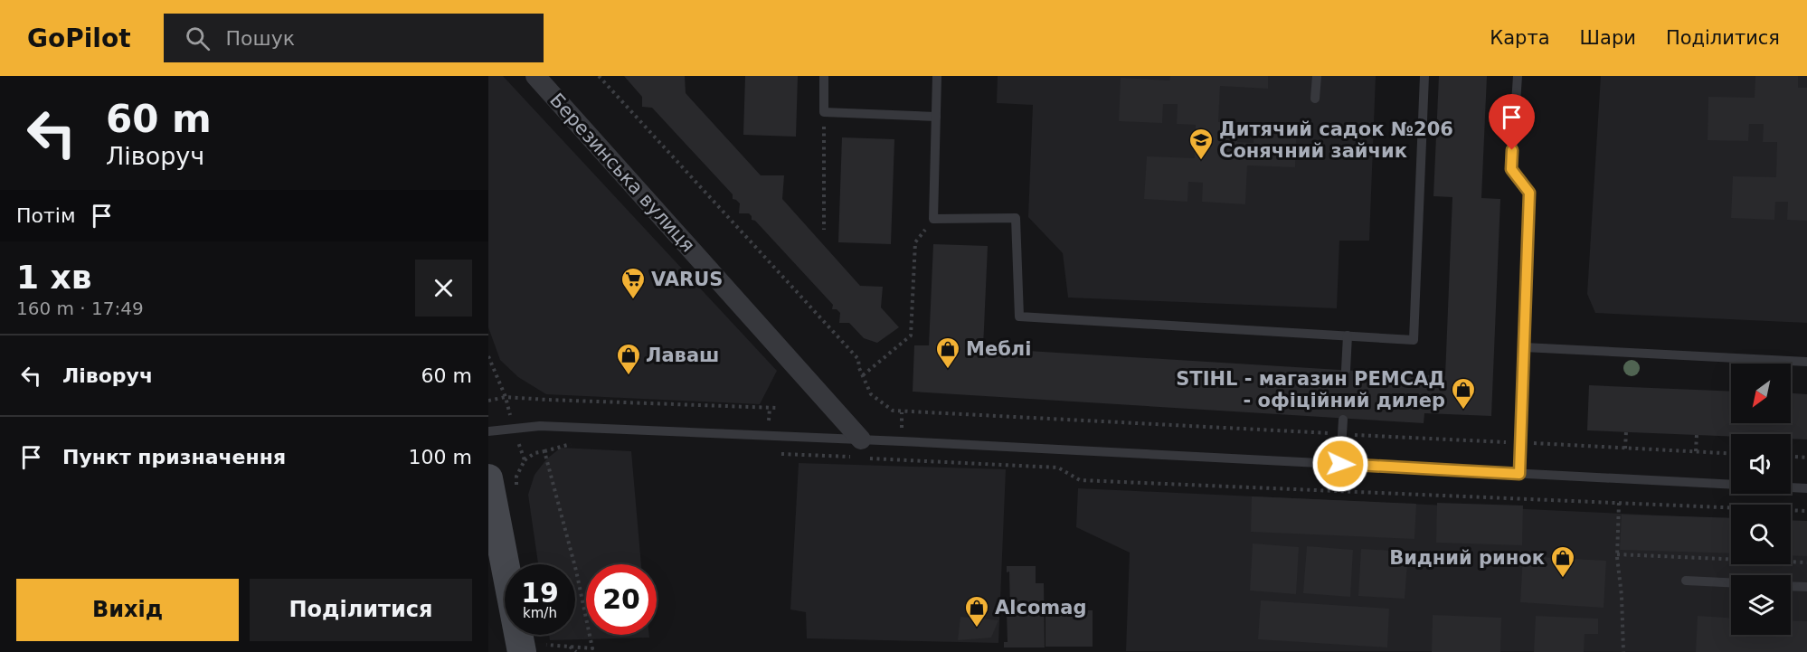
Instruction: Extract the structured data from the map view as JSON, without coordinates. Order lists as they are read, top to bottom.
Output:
{
  "streets": {
    "street": ["Березинська вулиця"]
  },
  "places": {
    "school or university": ["Дитячий садок №206 Сонячний зайчик"],
    "supermarket": ["VARUS"],
    "shop": [
      "Меблі",
      "Лаваш",
      "STIHL - магазин РЕМСАД - офіційний дилер",
      "Видний ринок",
      "Alcomag"
    ]
  },
  "north": "bottom left",
  "page": {
    "header": "GoPilot",
    "search": "Пошук",
    "nav": ["Карта", "Шари", "Поділитися"],
    "turn": ["60 m", "Ліворуч"],
    "then": "Потім",
    "heading": ["1 хв", "160 m · 17:49"],
    "list": [
      {
        "name": "Ліворуч",
        "value": "60 m"
      },
      {
        "name": "Пункт призначення",
        "value": "100 m"
      }
    ],
    "speed": "19 km/h",
    "limit": "20",
    "buttons": ["Вихід", "Поділитися"]
  }
}
